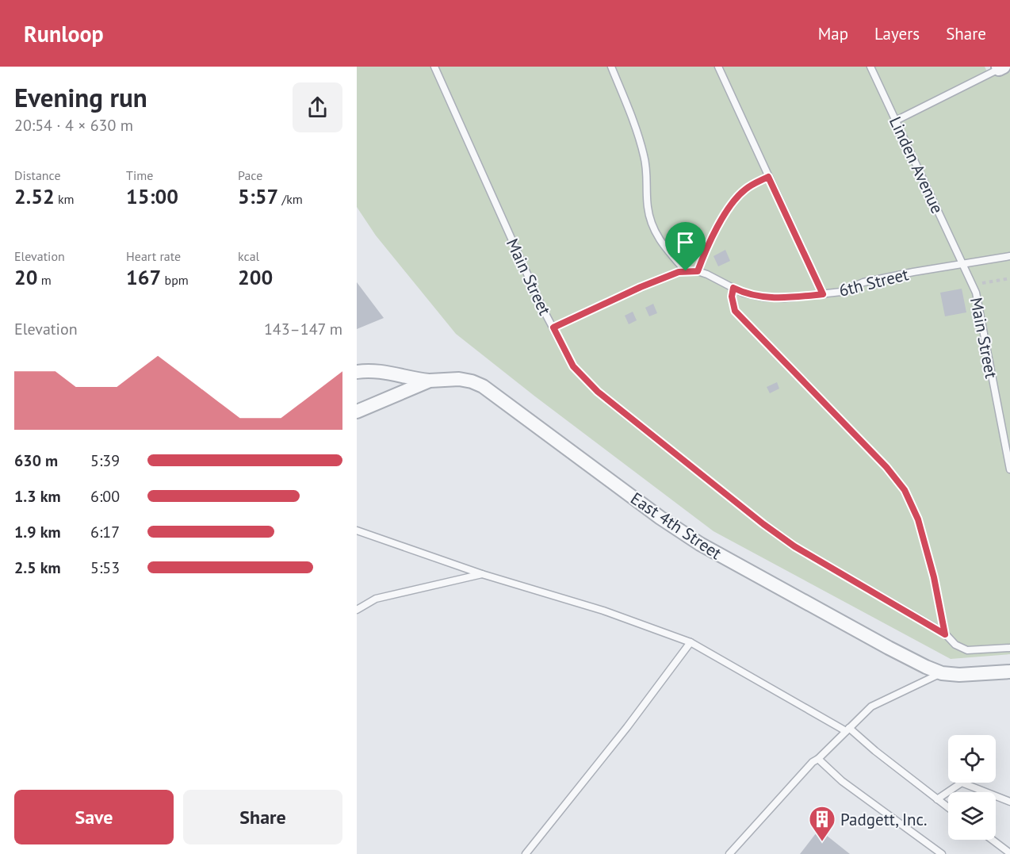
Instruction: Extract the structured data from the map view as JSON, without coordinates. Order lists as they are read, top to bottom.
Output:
{
  "streets": {
    "street": ["East 4th Street"],
    "lane": ["Linden Avenue", "Main Street", "6th Street"]
  },
  "crossings": [
    ["Linden Avenue", "Main Street"],
    ["Linden Avenue", "6th Street"],
    ["Main Street", "6th Street"]
  ],
  "places": {
    "building": ["Padgett, Inc."]
  },
  "page": {
    "header": "Runloop",
    "nav": ["Map", "Layers", "Share"],
    "heading": ["Evening run", "20:54 · 4 × 630 m"],
    "stats": [
      ["Distance", "2.52 km"],
      ["Time", "15:00"],
      ["Pace", "5:57 /km"],
      ["Elevation", "20 m"],
      ["Heart rate", "167 bpm"],
      ["kcal", "200"]
    ],
    "chart": ["Elevation", "143–147 m"],
    "list": [
      {
        "name": "630 m",
        "note": "5:39"
      },
      {
        "name": "1.3 km",
        "note": "6:00"
      },
      {
        "name": "1.9 km",
        "note": "6:17"
      },
      {
        "name": "2.5 km",
        "note": "5:53"
      }
    ],
    "buttons": ["Save", "Share"]
  }
}
